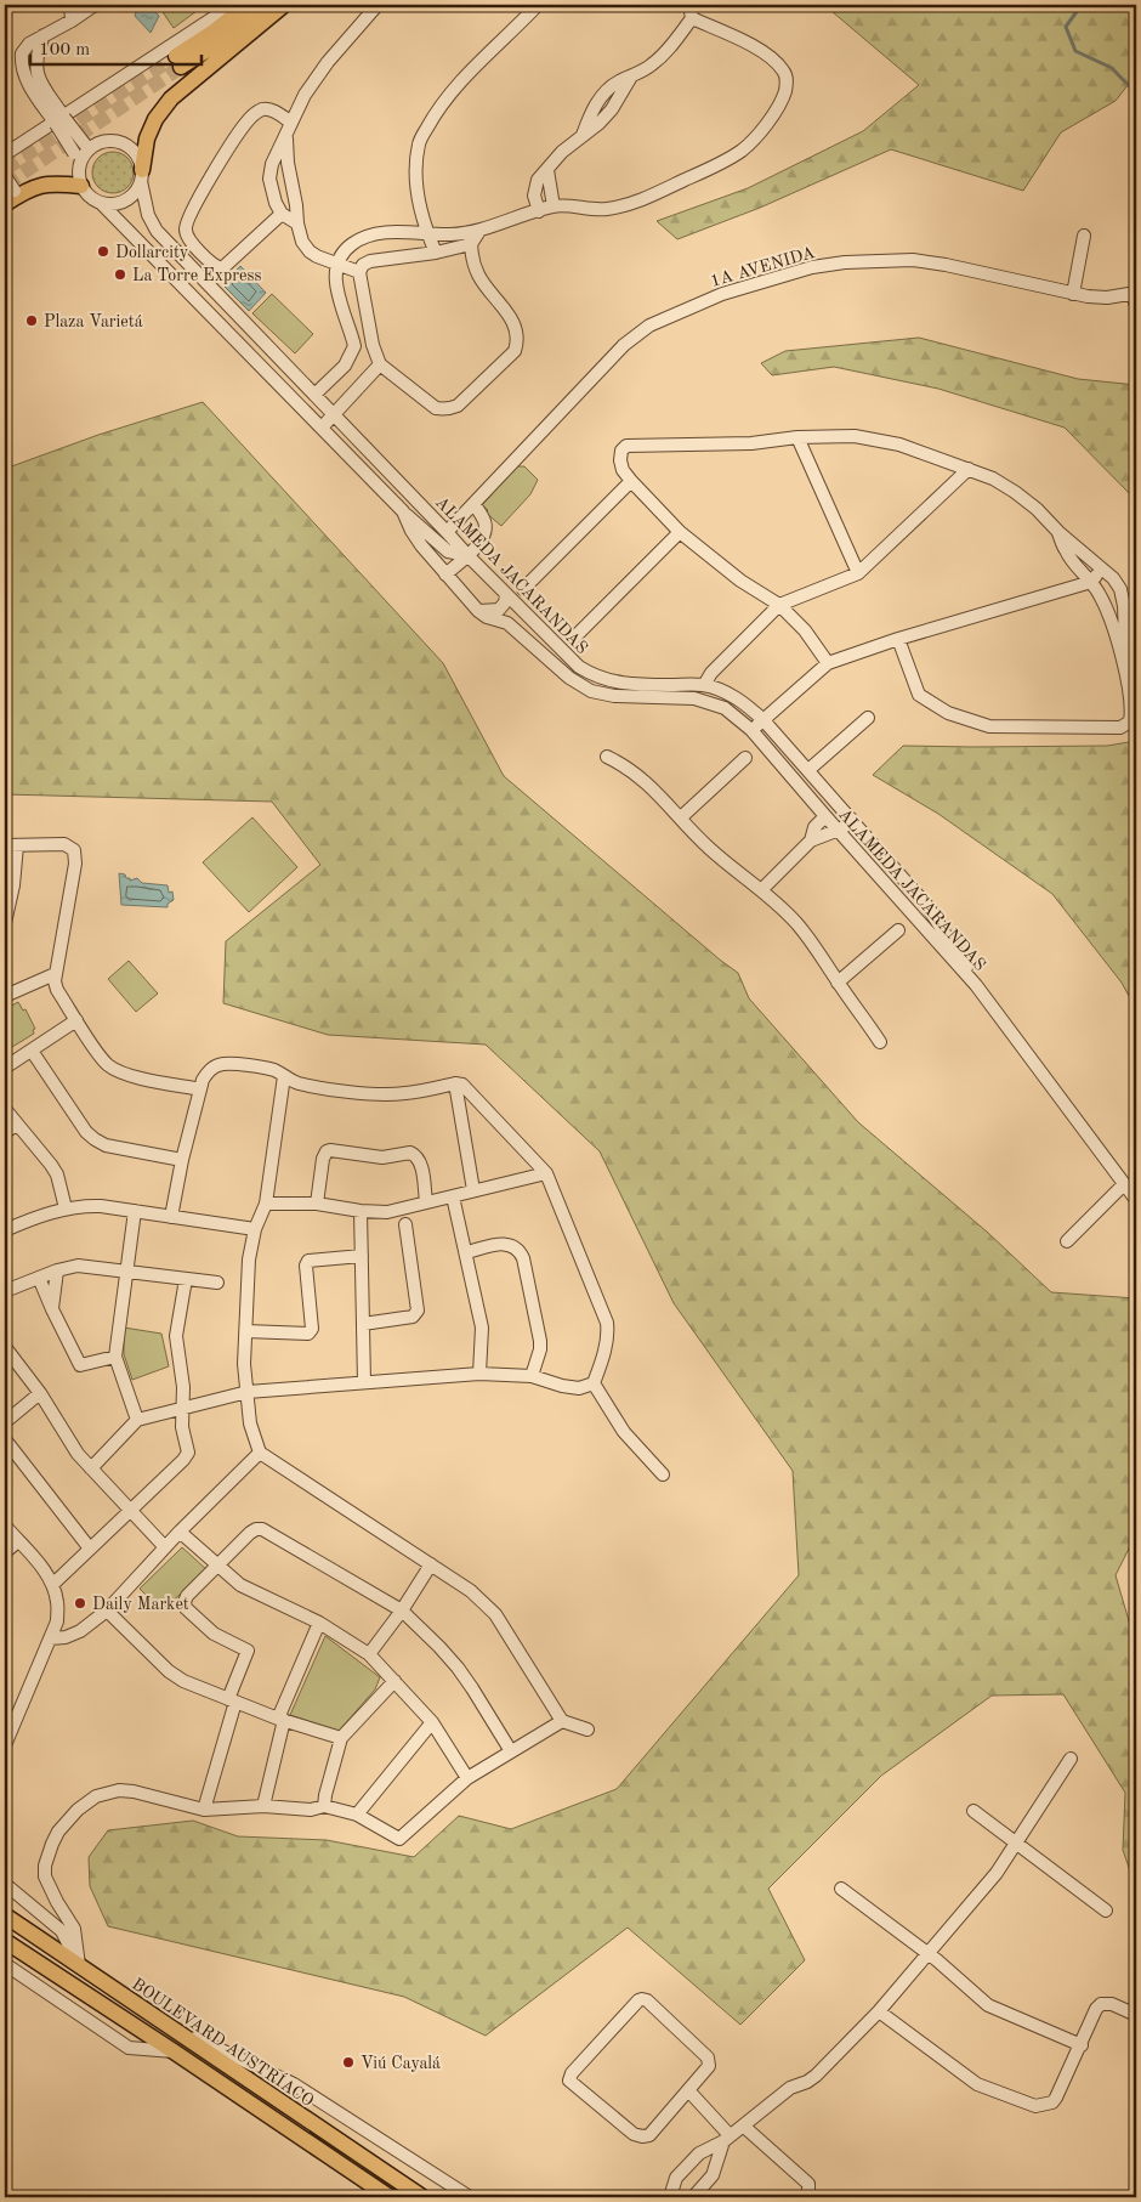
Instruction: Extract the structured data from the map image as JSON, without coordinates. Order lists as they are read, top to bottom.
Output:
{
  "streets": {
    "main road": ["BOULEVARD AUSTRÍACO"],
    "street": ["1A AVENIDA", "ALAMEDA JACARANDAS"]
  },
  "crossings": [
    ["1A AVENIDA", "ALAMEDA JACARANDAS"]
  ],
  "places": [
    "Dollarcity",
    "La Torre Express",
    "Plaza Varietá",
    "Daily Market",
    "Viú Cayalá"
  ],
  "scale_bar": "100 m"
}
